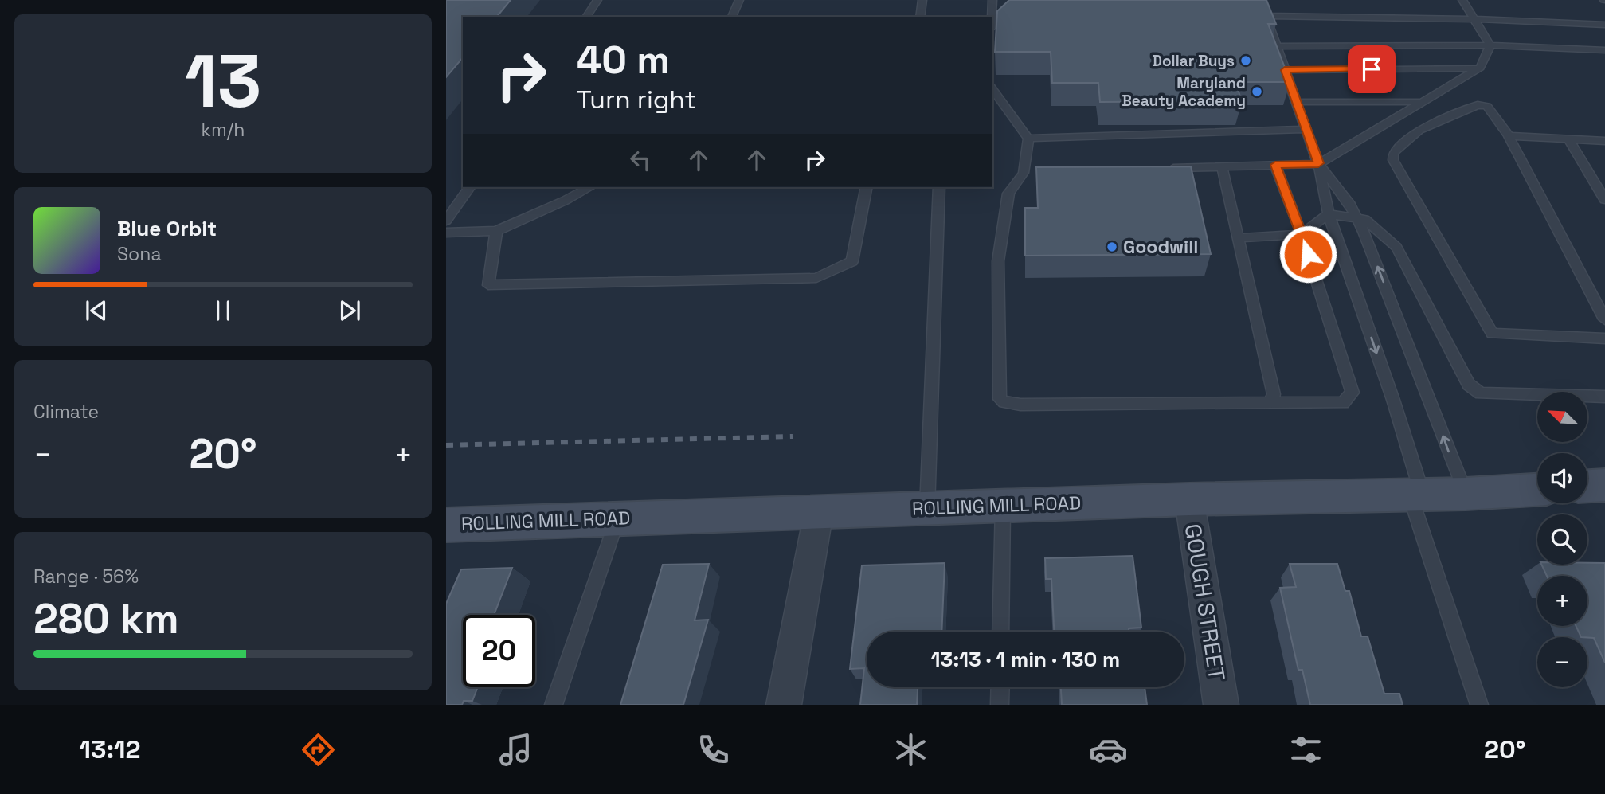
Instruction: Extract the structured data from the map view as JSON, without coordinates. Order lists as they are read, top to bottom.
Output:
{
  "streets": {
    "street": ["ROLLING MILL ROAD", "GOUGH STREET"]
  },
  "crossings": [
    ["ROLLING MILL ROAD", "GOUGH STREET"]
  ],
  "places": ["Dollar Buys", "Maryland Beauty Academy", "Goodwill"],
  "north": "top left",
  "page": {
    "tile": [
      ["13", "km/h"],
      "Climate",
      ["Range · 56%", "280 km"]
    ],
    "turn": ["40 m", "Turn right"],
    "song": ["Blue Orbit", "Sona"],
    "map_buttons": ["+", "−"],
    "heat": ["−", "20°", "+"],
    "limit": "20",
    "trip": "13:13 · 1 min · 130 m",
    "tabs": ["13:12", "20°"]
  }
}
